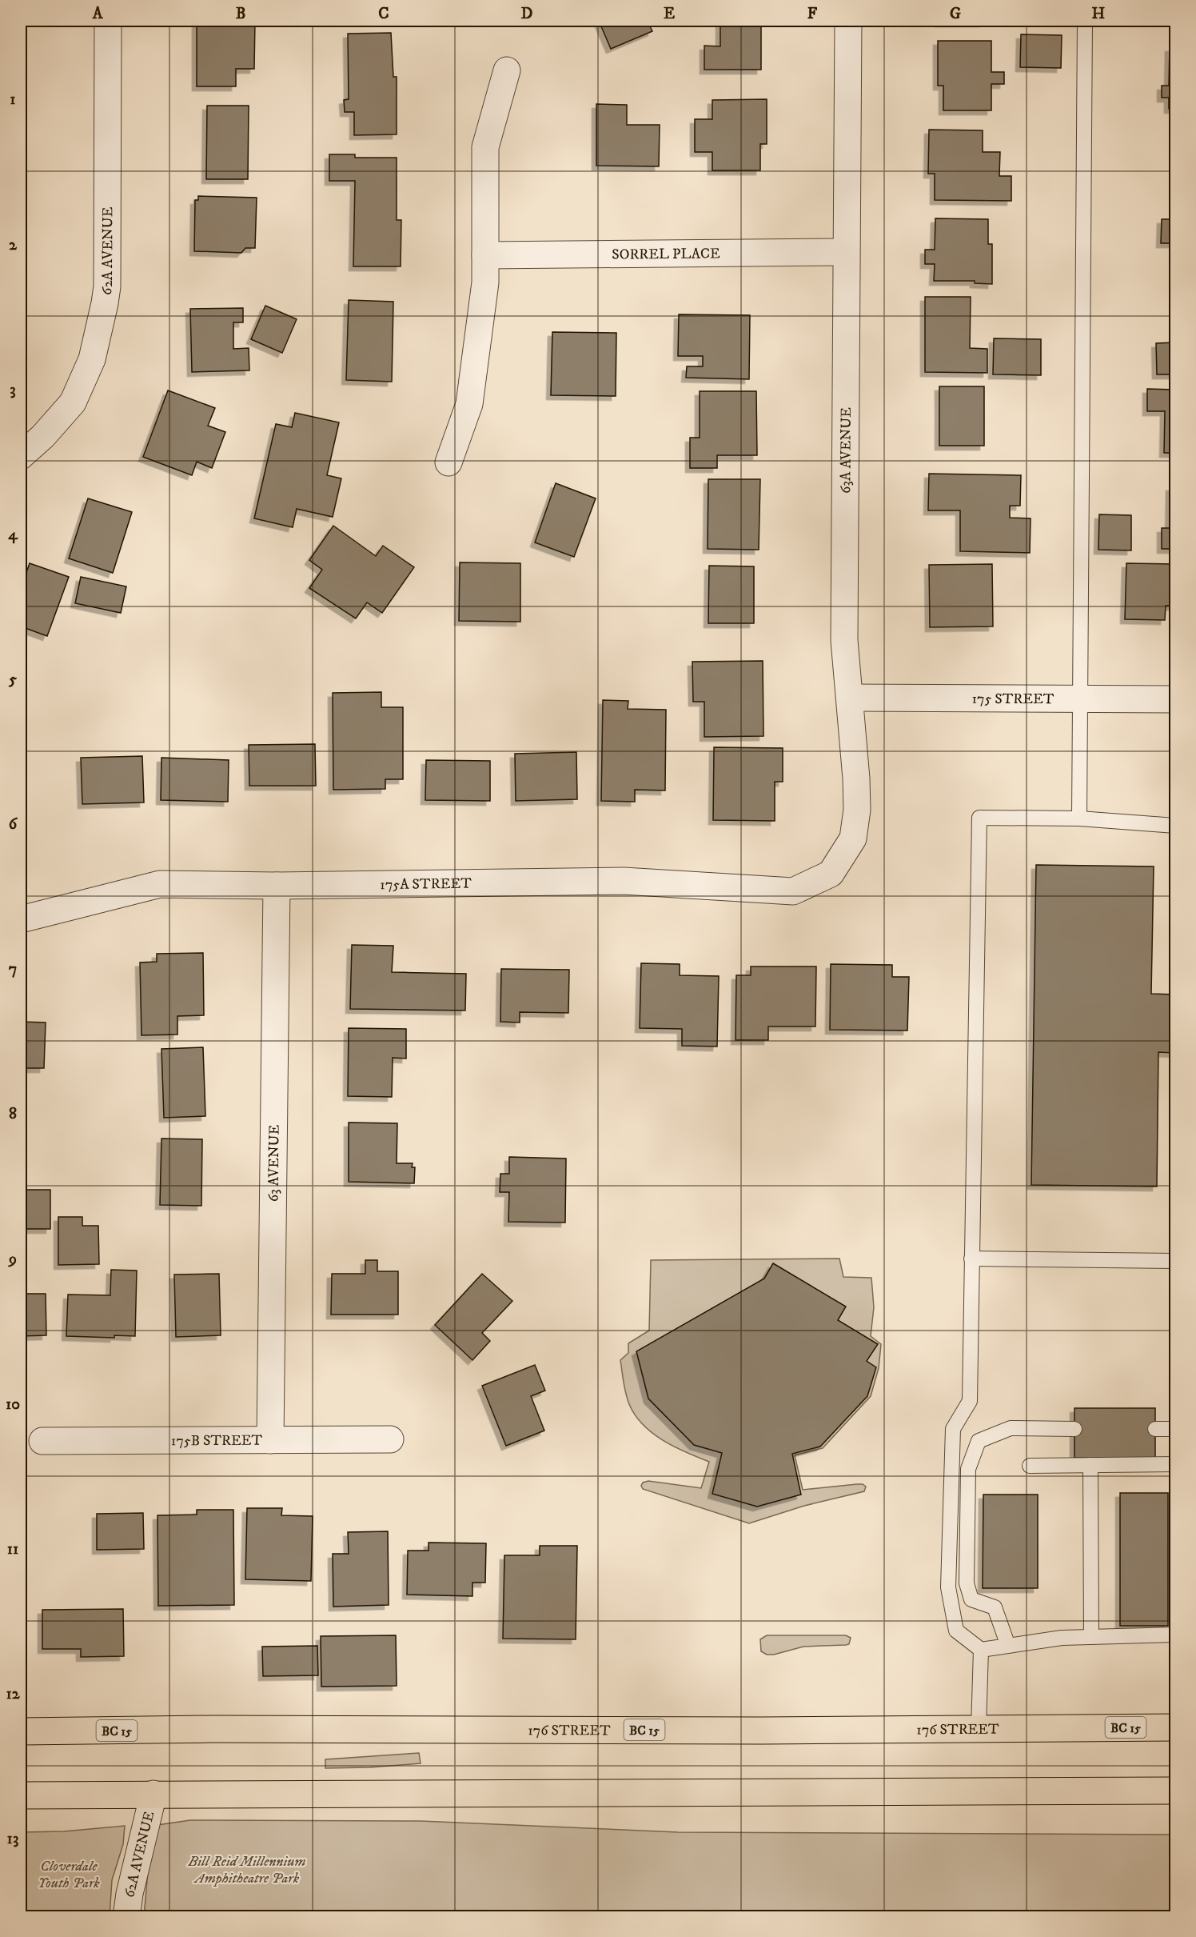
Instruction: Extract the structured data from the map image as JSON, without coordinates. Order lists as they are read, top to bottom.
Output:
{
  "streets": {
    "highway": ["BC 15", "176 STREET"],
    "street": [
      "62A AVENUE",
      "SORREL PLACE",
      "63A AVENUE",
      "175 STREET",
      "175A STREET",
      "63 AVENUE",
      "175B STREET"
    ]
  },
  "crossings": [
    ["SORREL PLACE", "63A AVENUE"],
    ["63A AVENUE", "175 STREET"],
    ["63A AVENUE", "175A STREET"],
    ["175A STREET", "63 AVENUE"],
    ["63 AVENUE", "175B STREET"]
  ],
  "parks": ["Bill Reid Millennium Amphitheatre Park", "Cloverdale Youth Park"],
  "grid": {
    "columns": [
      "A",
      "B",
      "C",
      "D",
      "E",
      "F",
      "G",
      "H"
    ],
    "rows": [
      "1",
      "2",
      "3",
      "4",
      "5",
      "6",
      "7",
      "8",
      "9",
      "10",
      "11",
      "12",
      "13"
    ]
  }
}
